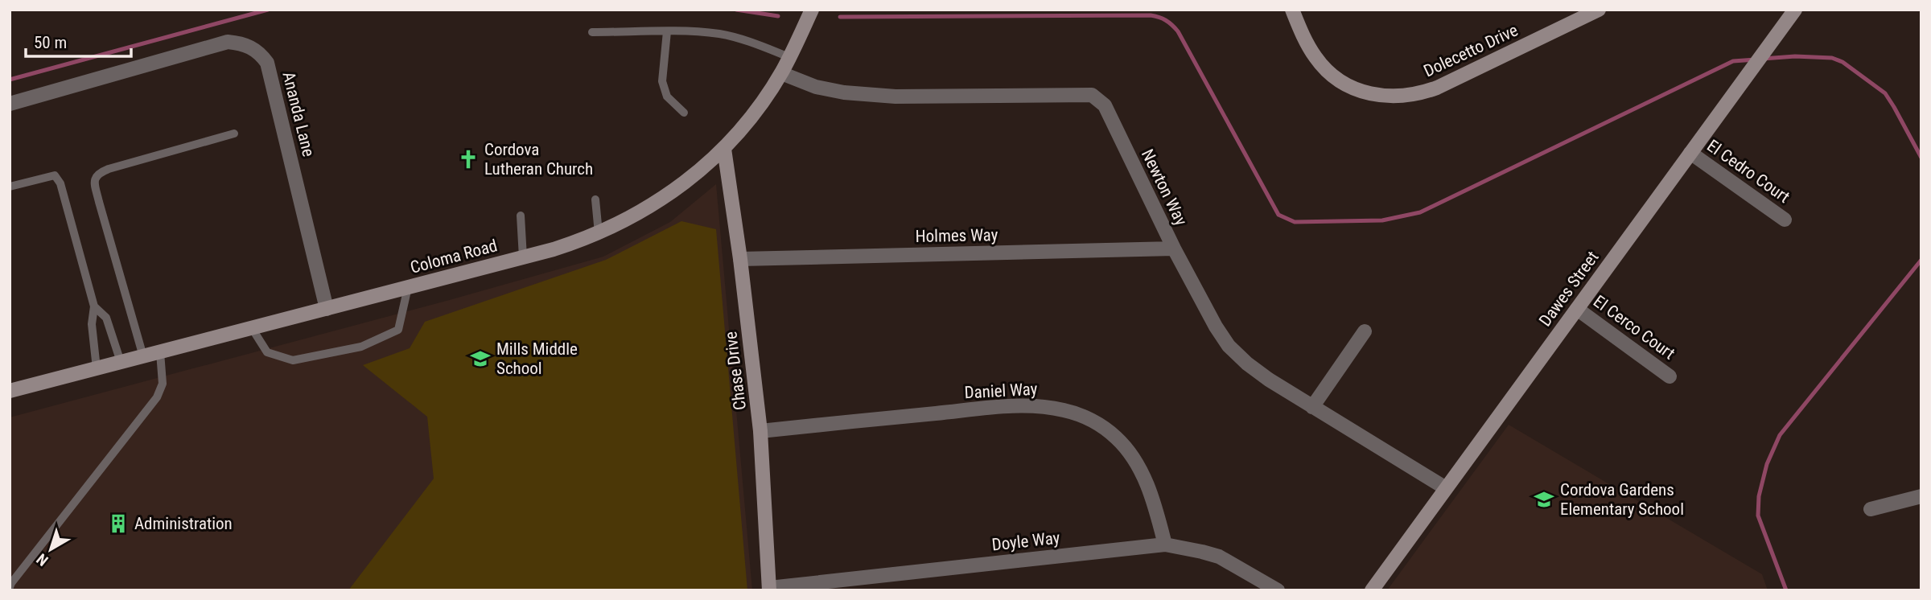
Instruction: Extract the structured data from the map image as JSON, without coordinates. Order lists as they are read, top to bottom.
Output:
{
  "streets": {
    "street": [
      "Dolecetto Drive",
      "Ananda Lane",
      "El Cedro Court",
      "Newton Way",
      "Holmes Way",
      "Coloma Road",
      "Dawes Street",
      "El Cerco Court",
      "Chase Drive",
      "Daniel Way",
      "Doyle Way"
    ]
  },
  "crossings": [
    ["Ananda Lane", "Coloma Road"],
    ["El Cedro Court", "Dawes Street"],
    ["Newton Way", "Holmes Way"],
    ["Newton Way", "Coloma Road"],
    ["Newton Way", "Dawes Street"],
    ["Holmes Way", "Chase Drive"],
    ["Coloma Road", "Chase Drive"],
    ["Dawes Street", "El Cerco Court"],
    ["Chase Drive", "Daniel Way"],
    ["Chase Drive", "Doyle Way"],
    ["Daniel Way", "Doyle Way"]
  ],
  "places": {
    "church": ["Cordova Lutheran Church"],
    "school or university": ["Mills Middle School", "Cordova Gardens Elementary School"],
    "building": ["Administration"]
  },
  "scale_bar": "50 m",
  "north": "bottom left"
}
